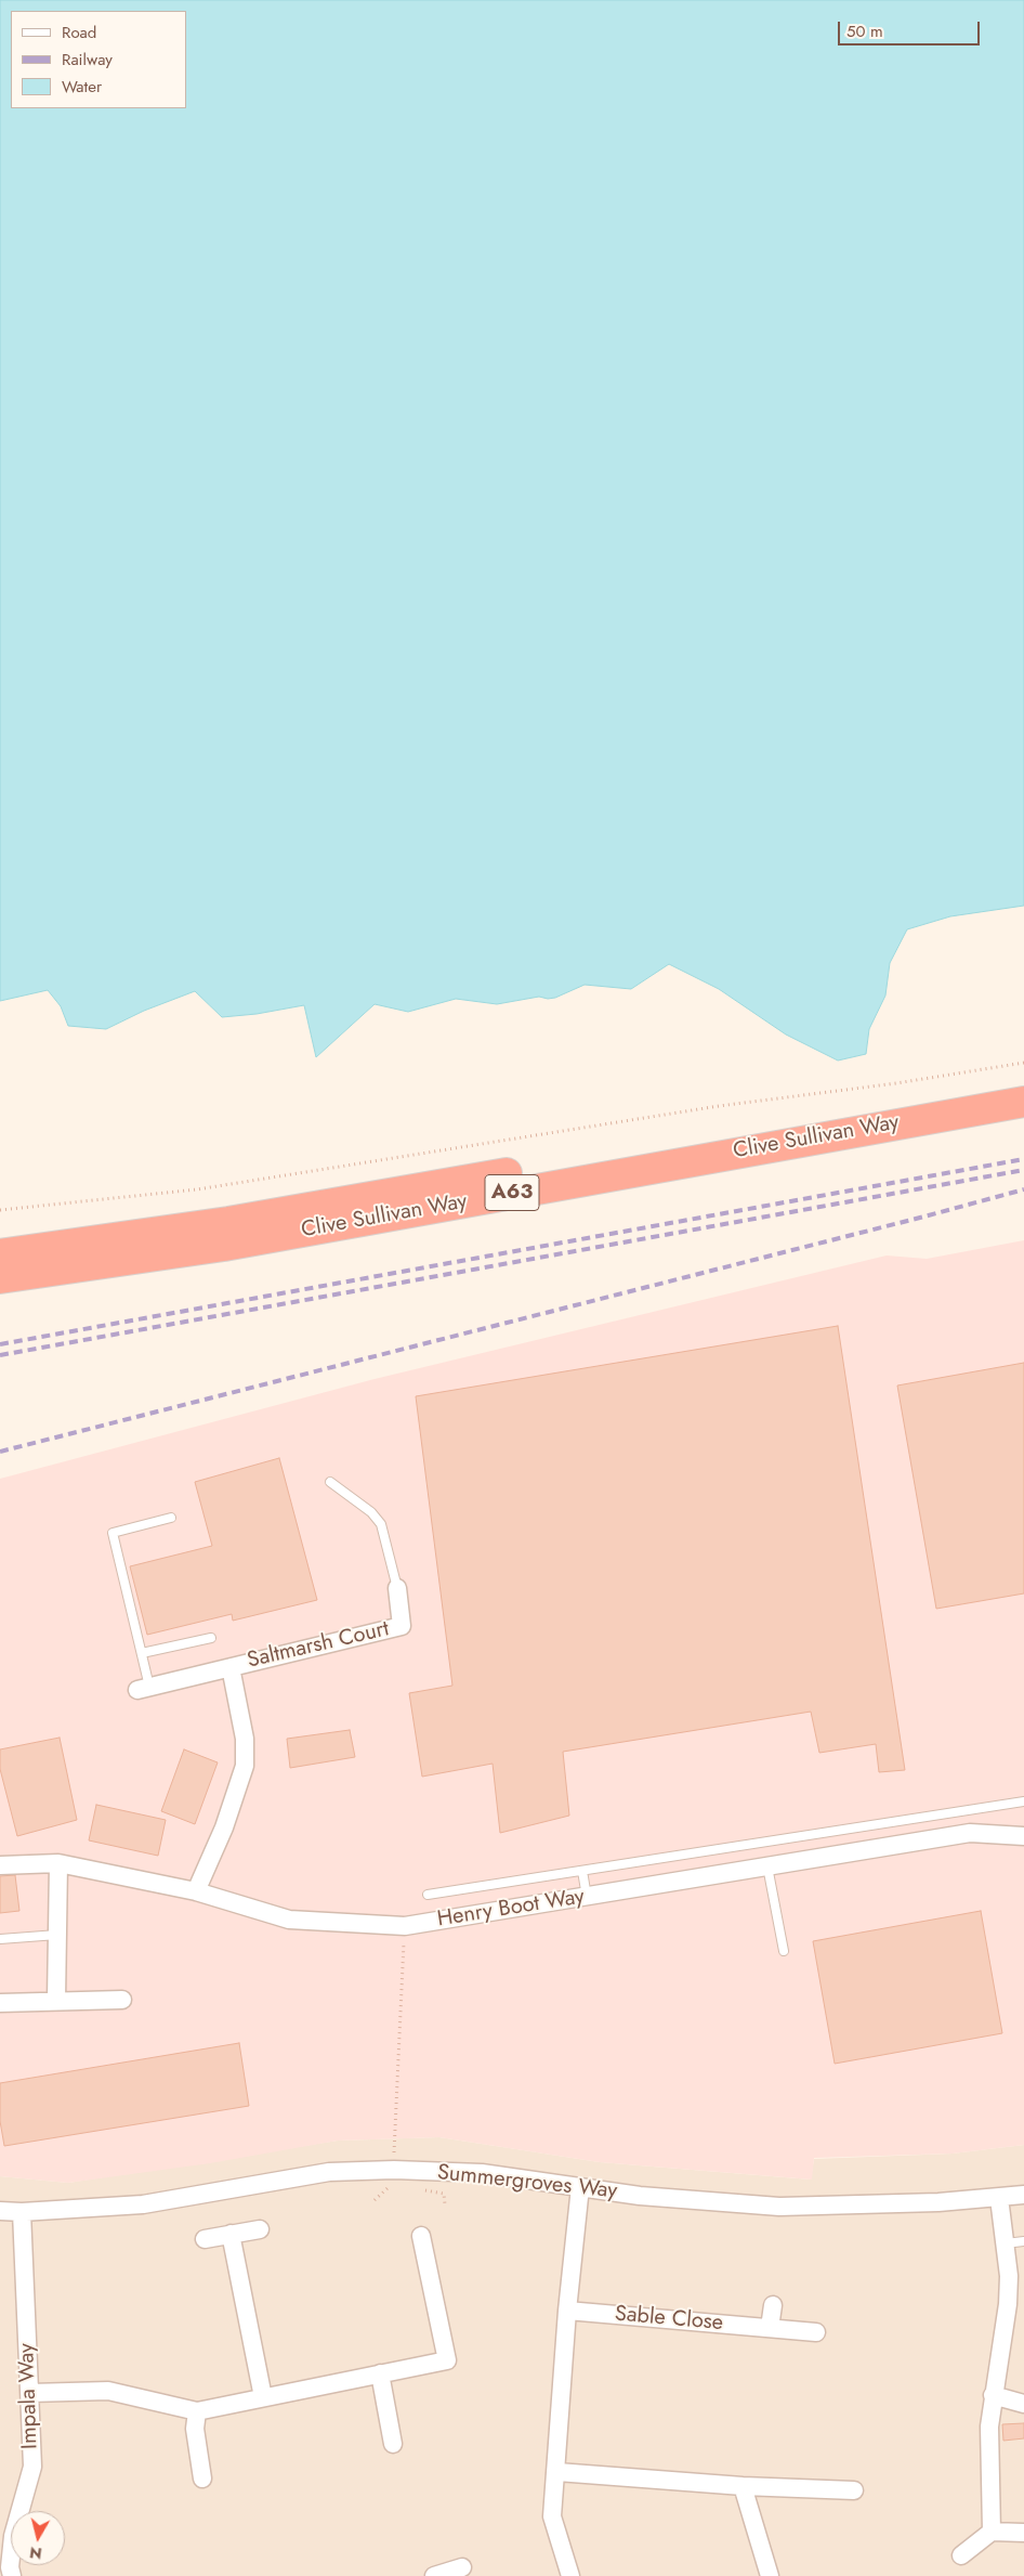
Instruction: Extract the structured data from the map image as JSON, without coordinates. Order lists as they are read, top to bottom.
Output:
{
  "streets": {
    "highway": ["Clive Sullivan Way", "A63"],
    "street": [
      "Saltmarsh Court",
      "Henry Boot Way",
      "Summergroves Way",
      "Sable Close",
      "Impala Way"
    ]
  },
  "crossings": [
    ["Saltmarsh Court", "Henry Boot Way"],
    ["Summergroves Way", "Impala Way"]
  ],
  "legend": ["Road", "Railway", "Water"],
  "scale_bar": "50 m",
  "north": "bottom"
}
